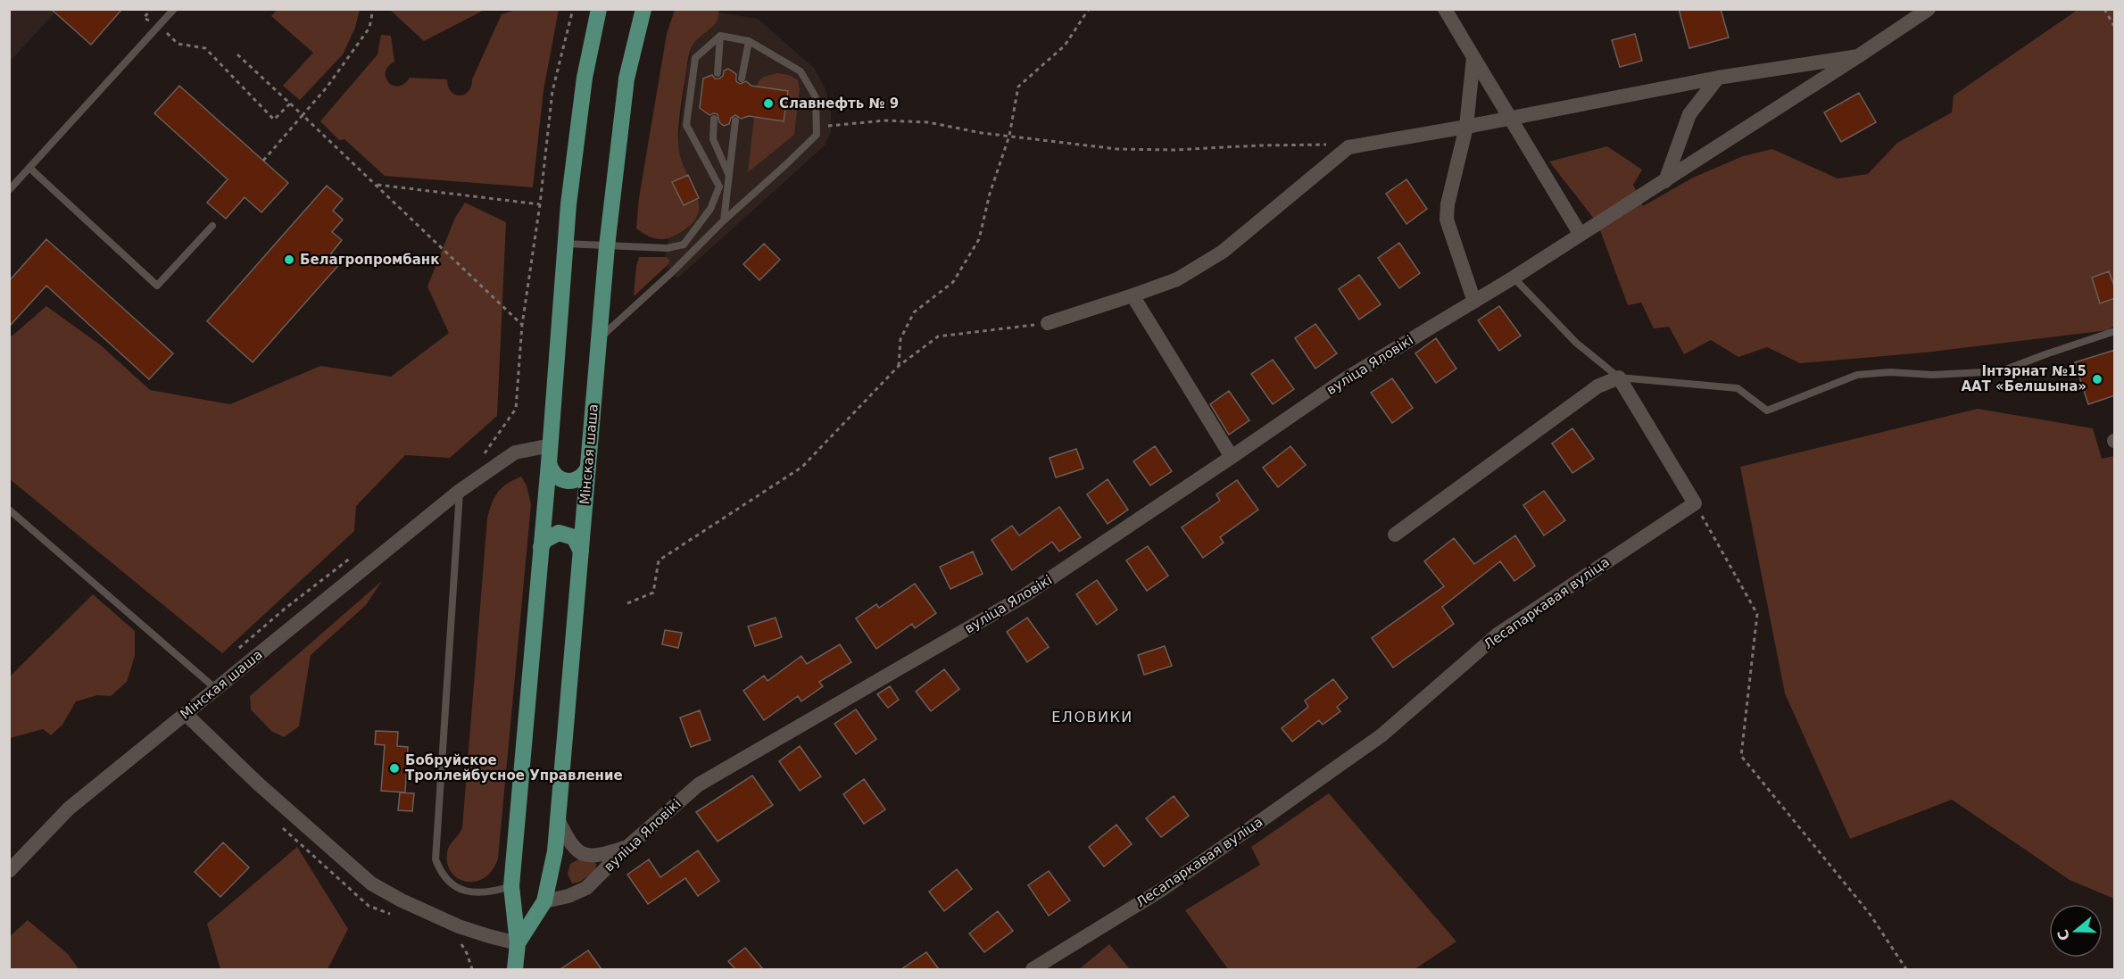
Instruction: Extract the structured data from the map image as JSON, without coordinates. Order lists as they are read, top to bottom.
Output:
{
  "streets": {
    "main road": ["Мінская шаша"],
    "street": ["вуліца Яловікі", "Лесапаркавая вуліца"]
  },
  "crossings": [
    ["вуліца Яловікі", "Мінская шаша"]
  ],
  "districts": ["ЕЛОВИКИ"],
  "places": [
    "Славнефть № 9",
    "Белагропромбанк",
    "Інтэрнат №15 ААТ «Белшына»",
    "Бобруйское Троллейбусное Управление"
  ],
  "north": "left"
}
